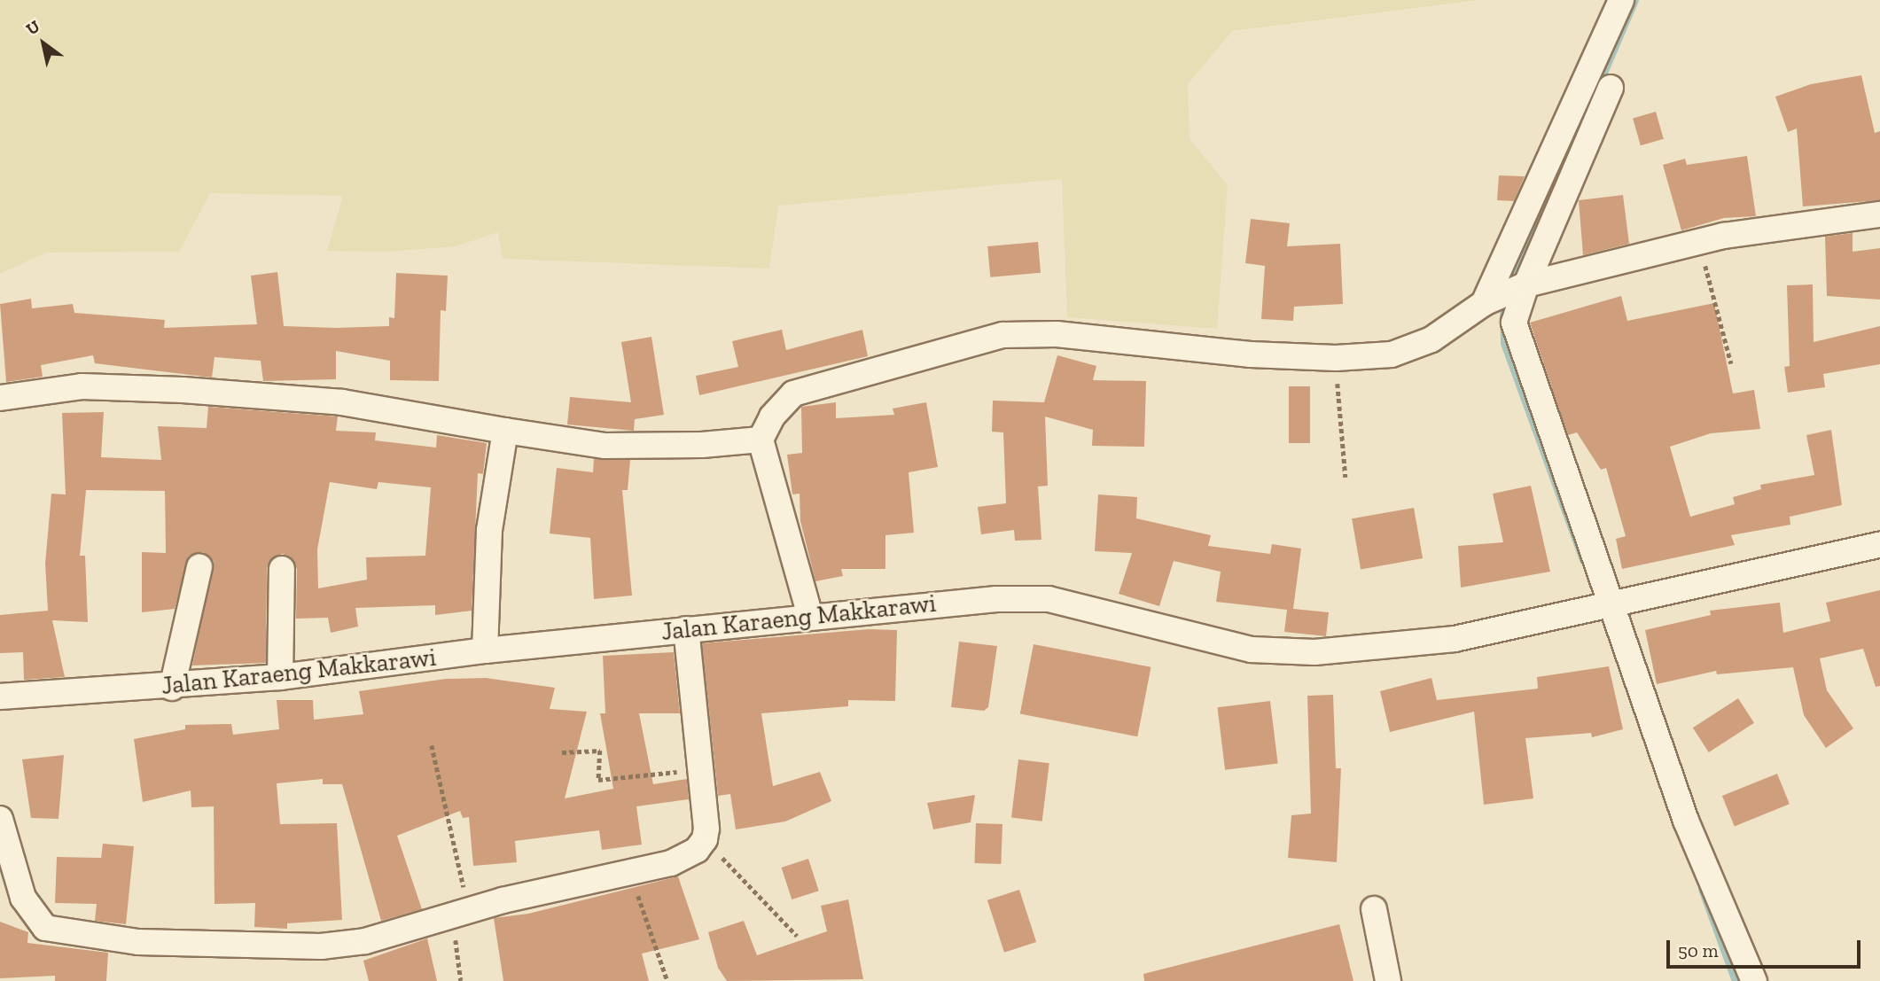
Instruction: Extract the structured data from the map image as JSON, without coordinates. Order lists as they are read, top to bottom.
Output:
{
  "streets": {
    "street": ["Jalan Karaeng Makkarawi"]
  },
  "scale_bar": "50 m",
  "north": "top left"
}
